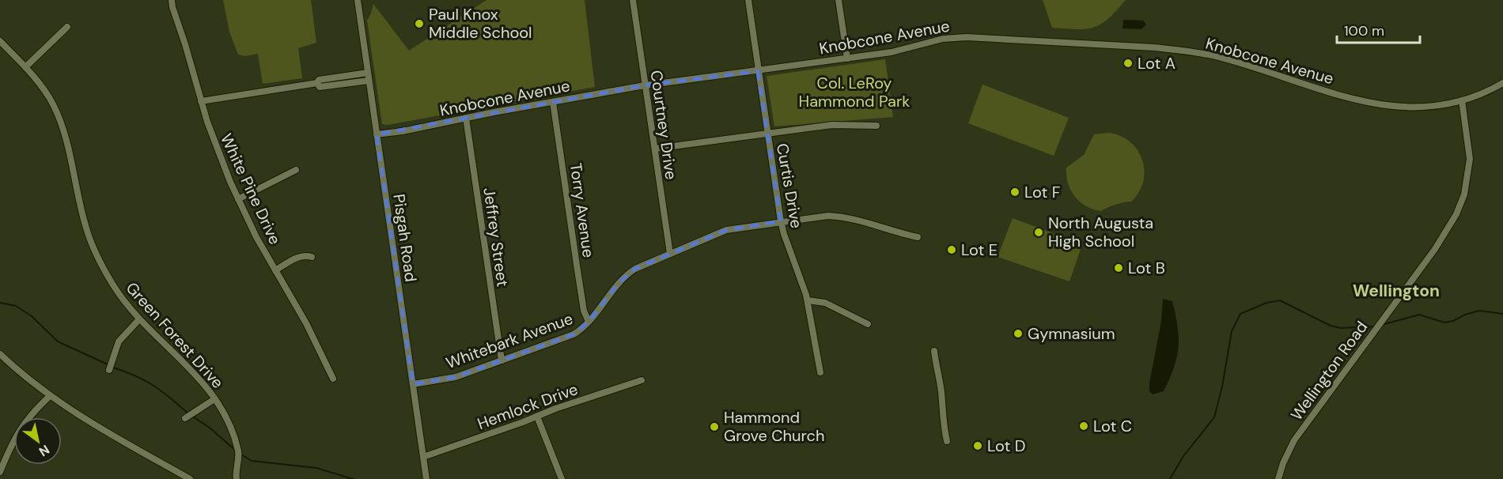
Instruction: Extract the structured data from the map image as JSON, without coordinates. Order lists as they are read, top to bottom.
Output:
{
  "streets": {
    "street": [
      "Knobcone Avenue",
      "Courtney Drive",
      "Curtis Drive",
      "White Pine Drive",
      "Torry Avenue",
      "Jeffrey Street",
      "Pisgah Road",
      "Green Forest Drive",
      "Whitebark Avenue",
      "Wellington Road",
      "Hemlock Drive"
    ]
  },
  "crossings": [
    ["Knobcone Avenue", "Courtney Drive"],
    ["Knobcone Avenue", "Curtis Drive"],
    ["Knobcone Avenue", "Torry Avenue"],
    ["Knobcone Avenue", "Jeffrey Street"],
    ["Knobcone Avenue", "Pisgah Road"],
    ["Knobcone Avenue", "Wellington Road"],
    ["Courtney Drive", "Whitebark Avenue"],
    ["Curtis Drive", "Whitebark Avenue"],
    ["Torry Avenue", "Whitebark Avenue"],
    ["Jeffrey Street", "Whitebark Avenue"],
    ["Pisgah Road", "Whitebark Avenue"],
    ["Pisgah Road", "Hemlock Drive"]
  ],
  "districts": ["Wellington"],
  "parks": ["Col. LeRoy Hammond Park"],
  "places": [
    "Paul Knox Middle School",
    "Lot A",
    "Lot F",
    "North Augusta High School",
    "Lot E",
    "Lot B",
    "Gymnasium",
    "Lot C",
    "Hammond Grove Church",
    "Lot D"
  ],
  "scale_bar": "100 m",
  "north": "bottom right"
}
